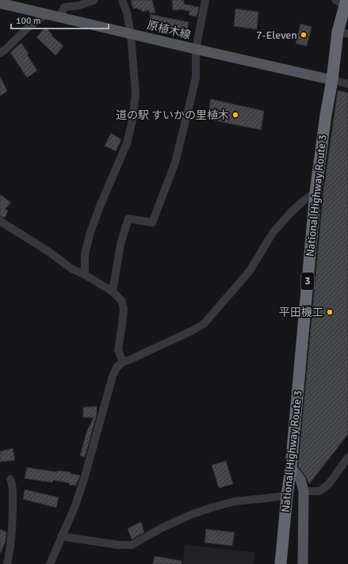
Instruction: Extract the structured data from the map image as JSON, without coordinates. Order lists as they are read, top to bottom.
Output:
{
  "streets": {
    "highway": ["National Highway Route 3", "3"],
    "main road": ["原植木線"]
  },
  "crossings": [
    ["原植木線", "National Highway Route 3"]
  ],
  "places": ["7-Eleven", "道の駅 すいかの里植木", "平田機工"],
  "scale_bar": "100 m"
}
